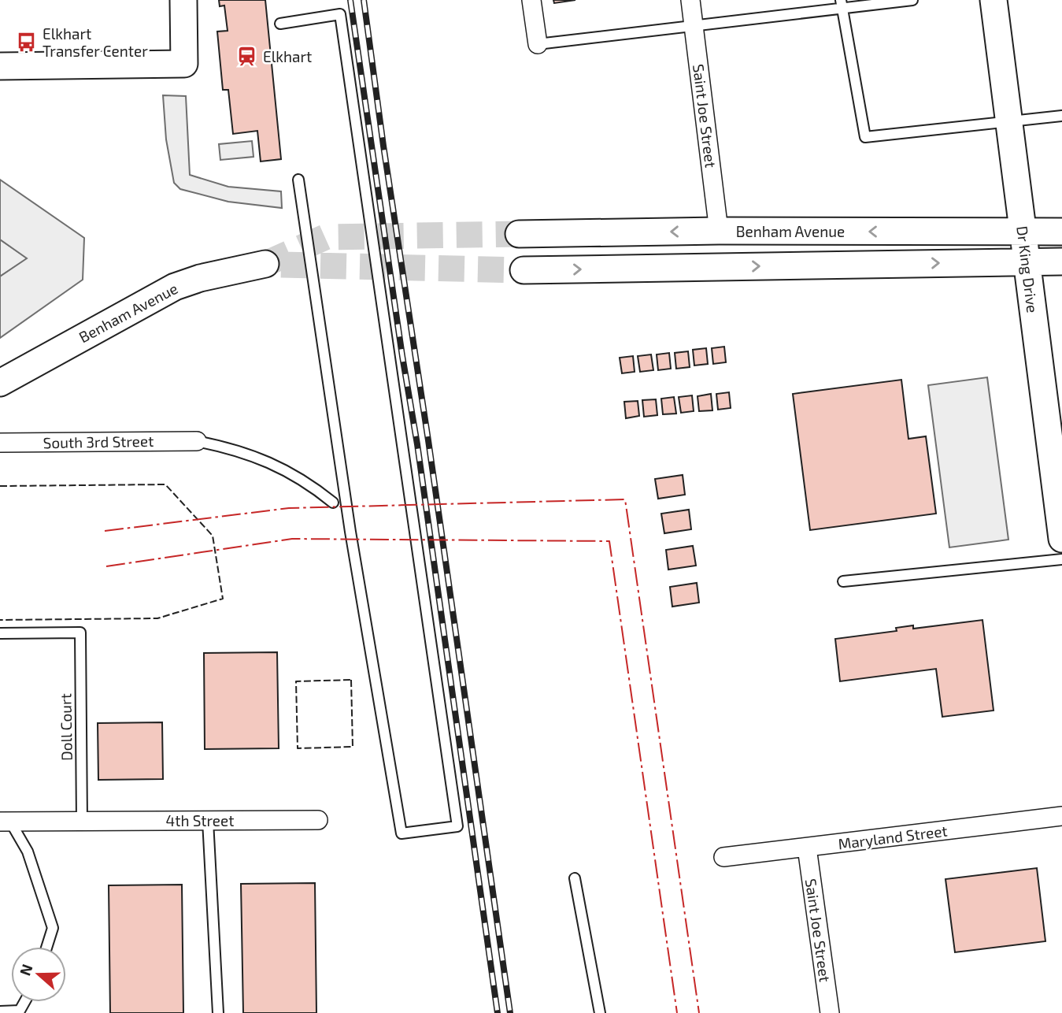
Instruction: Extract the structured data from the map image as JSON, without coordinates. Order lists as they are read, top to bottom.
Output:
{
  "streets": {
    "main road": ["Benham Avenue", "Dr King Drive"],
    "street": [
      "Saint Joe Street",
      "South 3rd Street",
      "4th Street",
      "Maryland Street"
    ],
    "lane": ["Doll Court"]
  },
  "crossings": [
    ["Saint Joe Street", "Benham Avenue"],
    ["Saint Joe Street", "Maryland Street"],
    ["Benham Avenue", "Dr King Drive"],
    ["Doll Court", "4th Street"]
  ],
  "places": {
    "bus stop": ["Elkhart Transfer Center"],
    "station": ["Elkhart"]
  },
  "north": "left"
}
